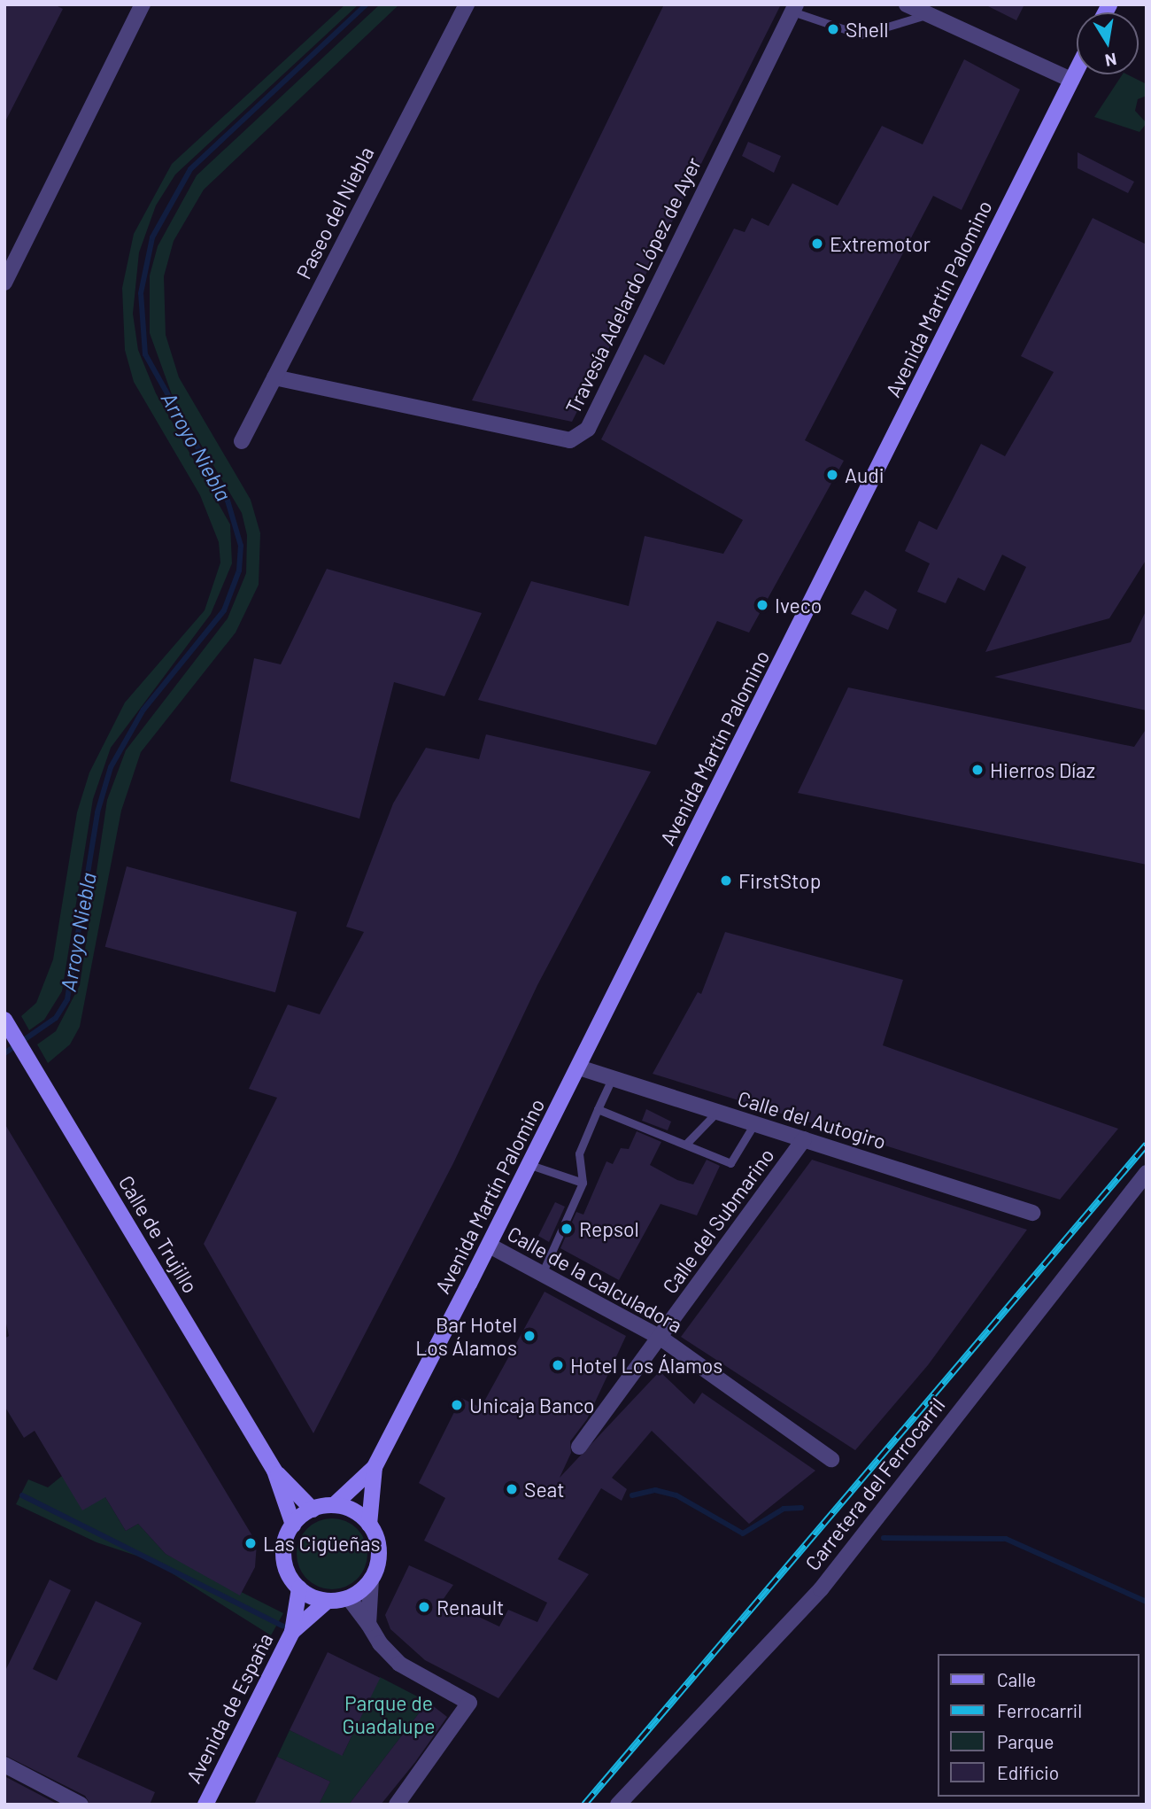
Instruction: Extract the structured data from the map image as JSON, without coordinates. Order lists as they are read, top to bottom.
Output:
{
  "streets": {
    "main road": ["Avenida Martín Palomino", "Calle de Trujillo", "Avenida de España"],
    "street": [
      "Paseo del Niebla",
      "Travesía Adelardo López de Ayer",
      "Calle del Autogiro",
      "Calle del Submarino",
      "Calle de la Calculadora",
      "Carretera del Ferrocarril"
    ]
  },
  "crossings": [
    ["Paseo del Niebla", "Travesía Adelardo López de Ayer"],
    ["Avenida Martín Palomino", "Calle del Autogiro"],
    ["Avenida Martín Palomino", "Calle de la Calculadora"],
    ["Avenida Martín Palomino", "Avenida de España"],
    ["Calle del Autogiro", "Calle del Submarino"],
    ["Calle del Submarino", "Calle de la Calculadora"]
  ],
  "water": ["Arroyo Niebla"],
  "parks": ["Parque de Guadalupe"],
  "places": [
    "Shell",
    "Extremotor",
    "Audi",
    "Iveco",
    "Hierros Díaz",
    "FirstStop",
    "Repsol",
    "Bar Hotel Los Álamos",
    "Hotel Los Álamos",
    "Unicaja Banco",
    "Seat",
    "Las Cigüeñas",
    "Renault"
  ],
  "legend": [
    "Calle",
    "Ferrocarril",
    "Parque",
    "Edificio"
  ],
  "north": "bottom"
}
